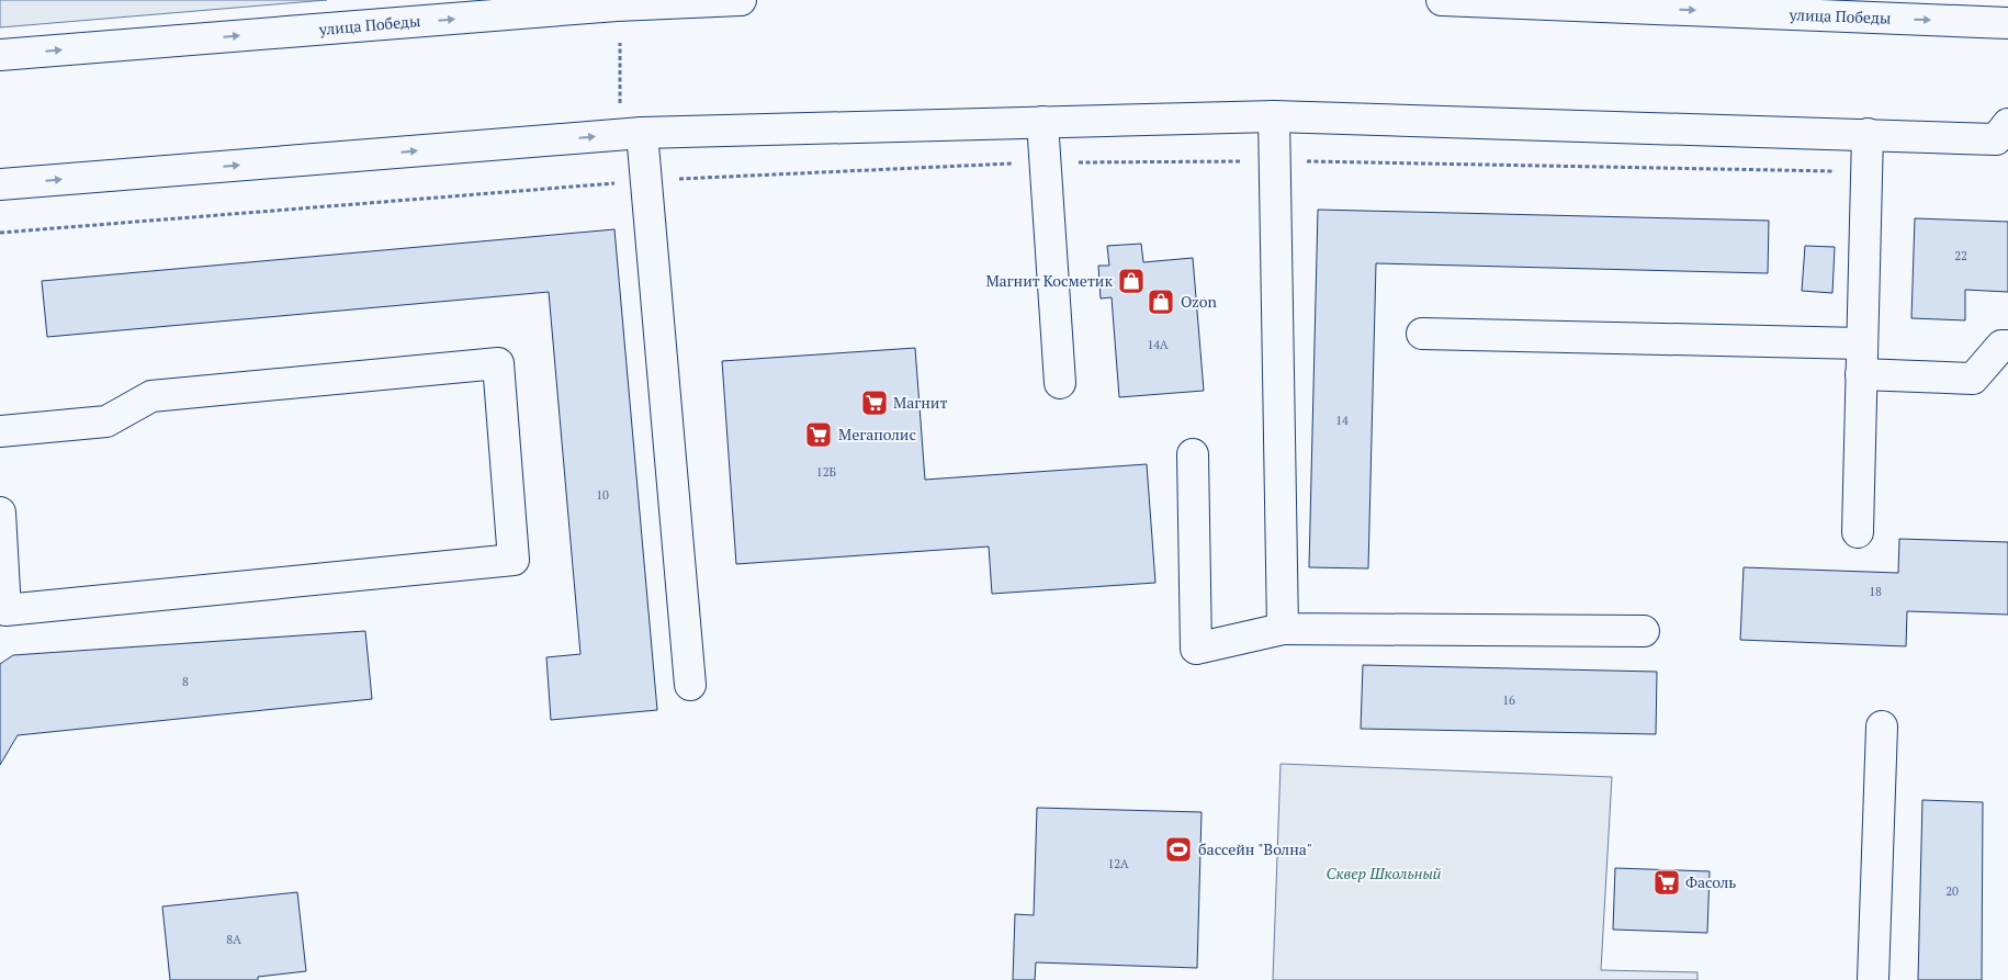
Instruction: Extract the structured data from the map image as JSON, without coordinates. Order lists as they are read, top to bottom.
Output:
{
  "streets": {
    "street": ["улица Победы"]
  },
  "parks": ["Сквер Школьный"],
  "places": {
    "shop": ["Магнит Косметик", "Ozon"],
    "supermarket": ["Магнит", "Мегаполис", "Фасоль"],
    "sports": ["бассейн \"Волна\""]
  },
  "house_numbers": [
    "22",
    "14А",
    "14",
    "12Б",
    "10",
    "18",
    "8",
    "16",
    "12А",
    "20",
    "8А"
  ]
}
